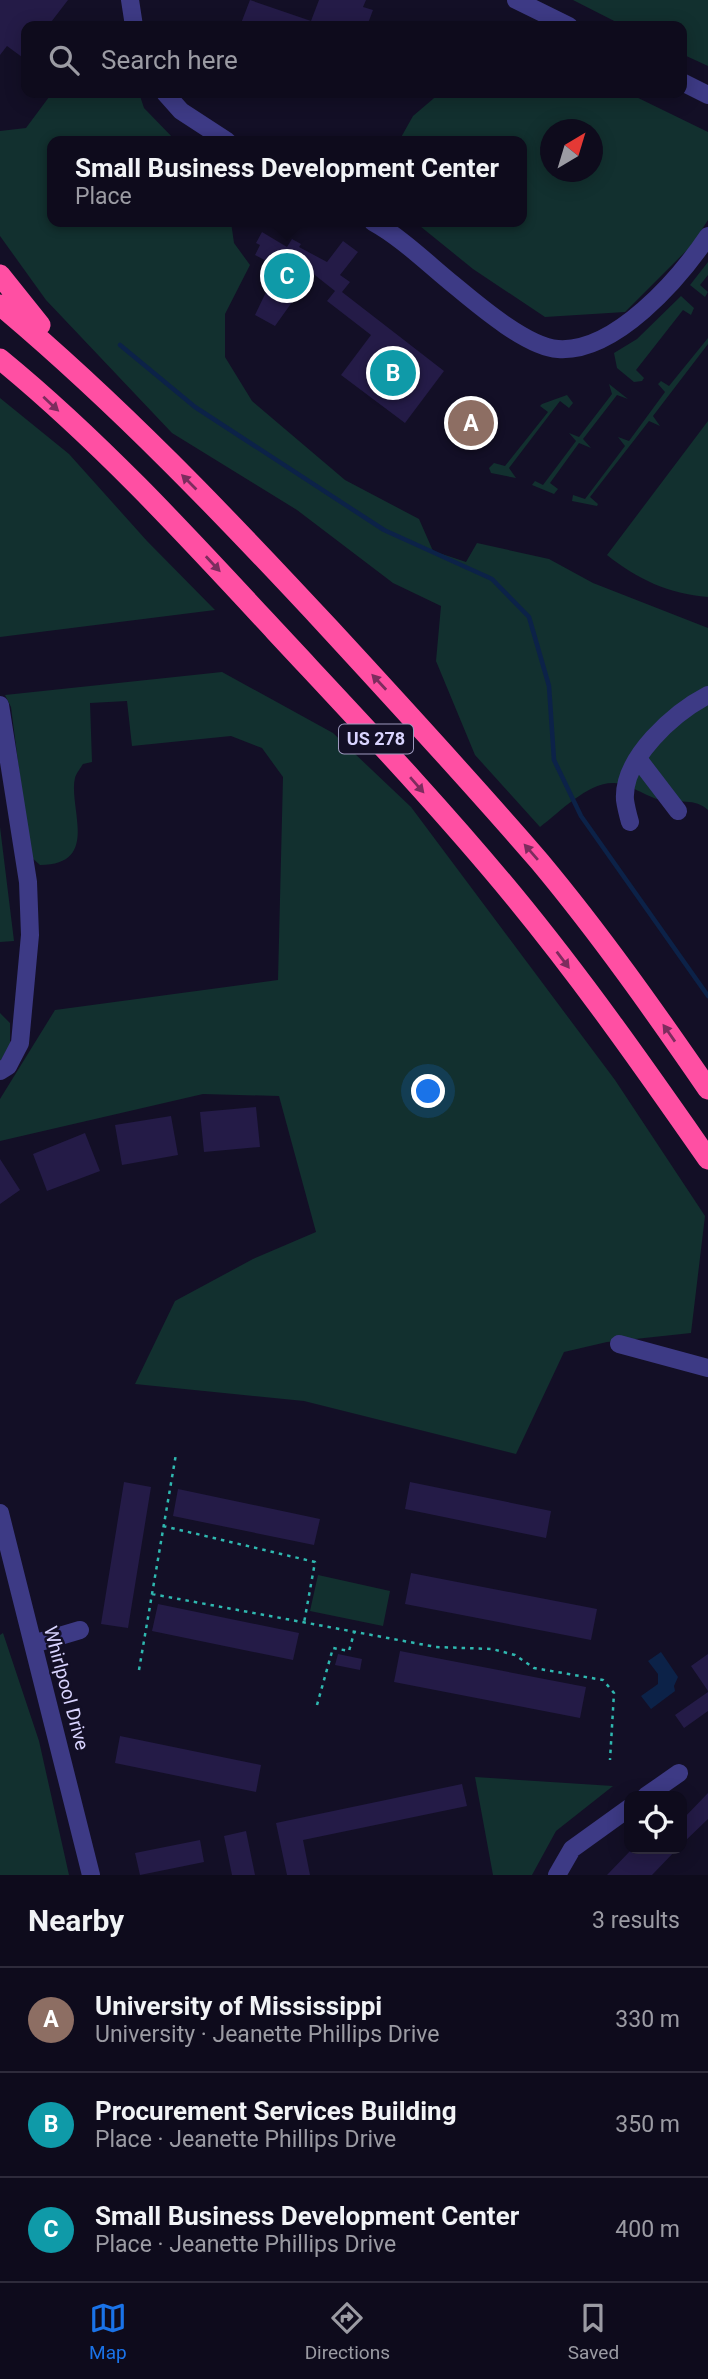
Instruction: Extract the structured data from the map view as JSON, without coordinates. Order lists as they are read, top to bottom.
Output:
{
  "streets": {
    "highway": ["US 278"],
    "street": ["Whirlpool Drive"]
  },
  "north": "top right",
  "page": {
    "search": "Search here",
    "popup": ["Small Business Development Center", "Place"],
    "pins": ["C", "B", "A"],
    "heading": ["Nearby", "3 results"],
    "list": [
      {
        "mark": "A",
        "name": "University of Mississippi",
        "note": "University · Jeanette Phillips Drive",
        "value": "330 m"
      },
      {
        "mark": "B",
        "name": "Procurement Services Building",
        "note": "Place · Jeanette Phillips Drive",
        "value": "350 m"
      },
      {
        "mark": "C",
        "name": "Small Business Development Center",
        "note": "Place · Jeanette Phillips Drive",
        "value": "400 m"
      }
    ],
    "nav": ["Map", "Directions", "Saved"]
  }
}
